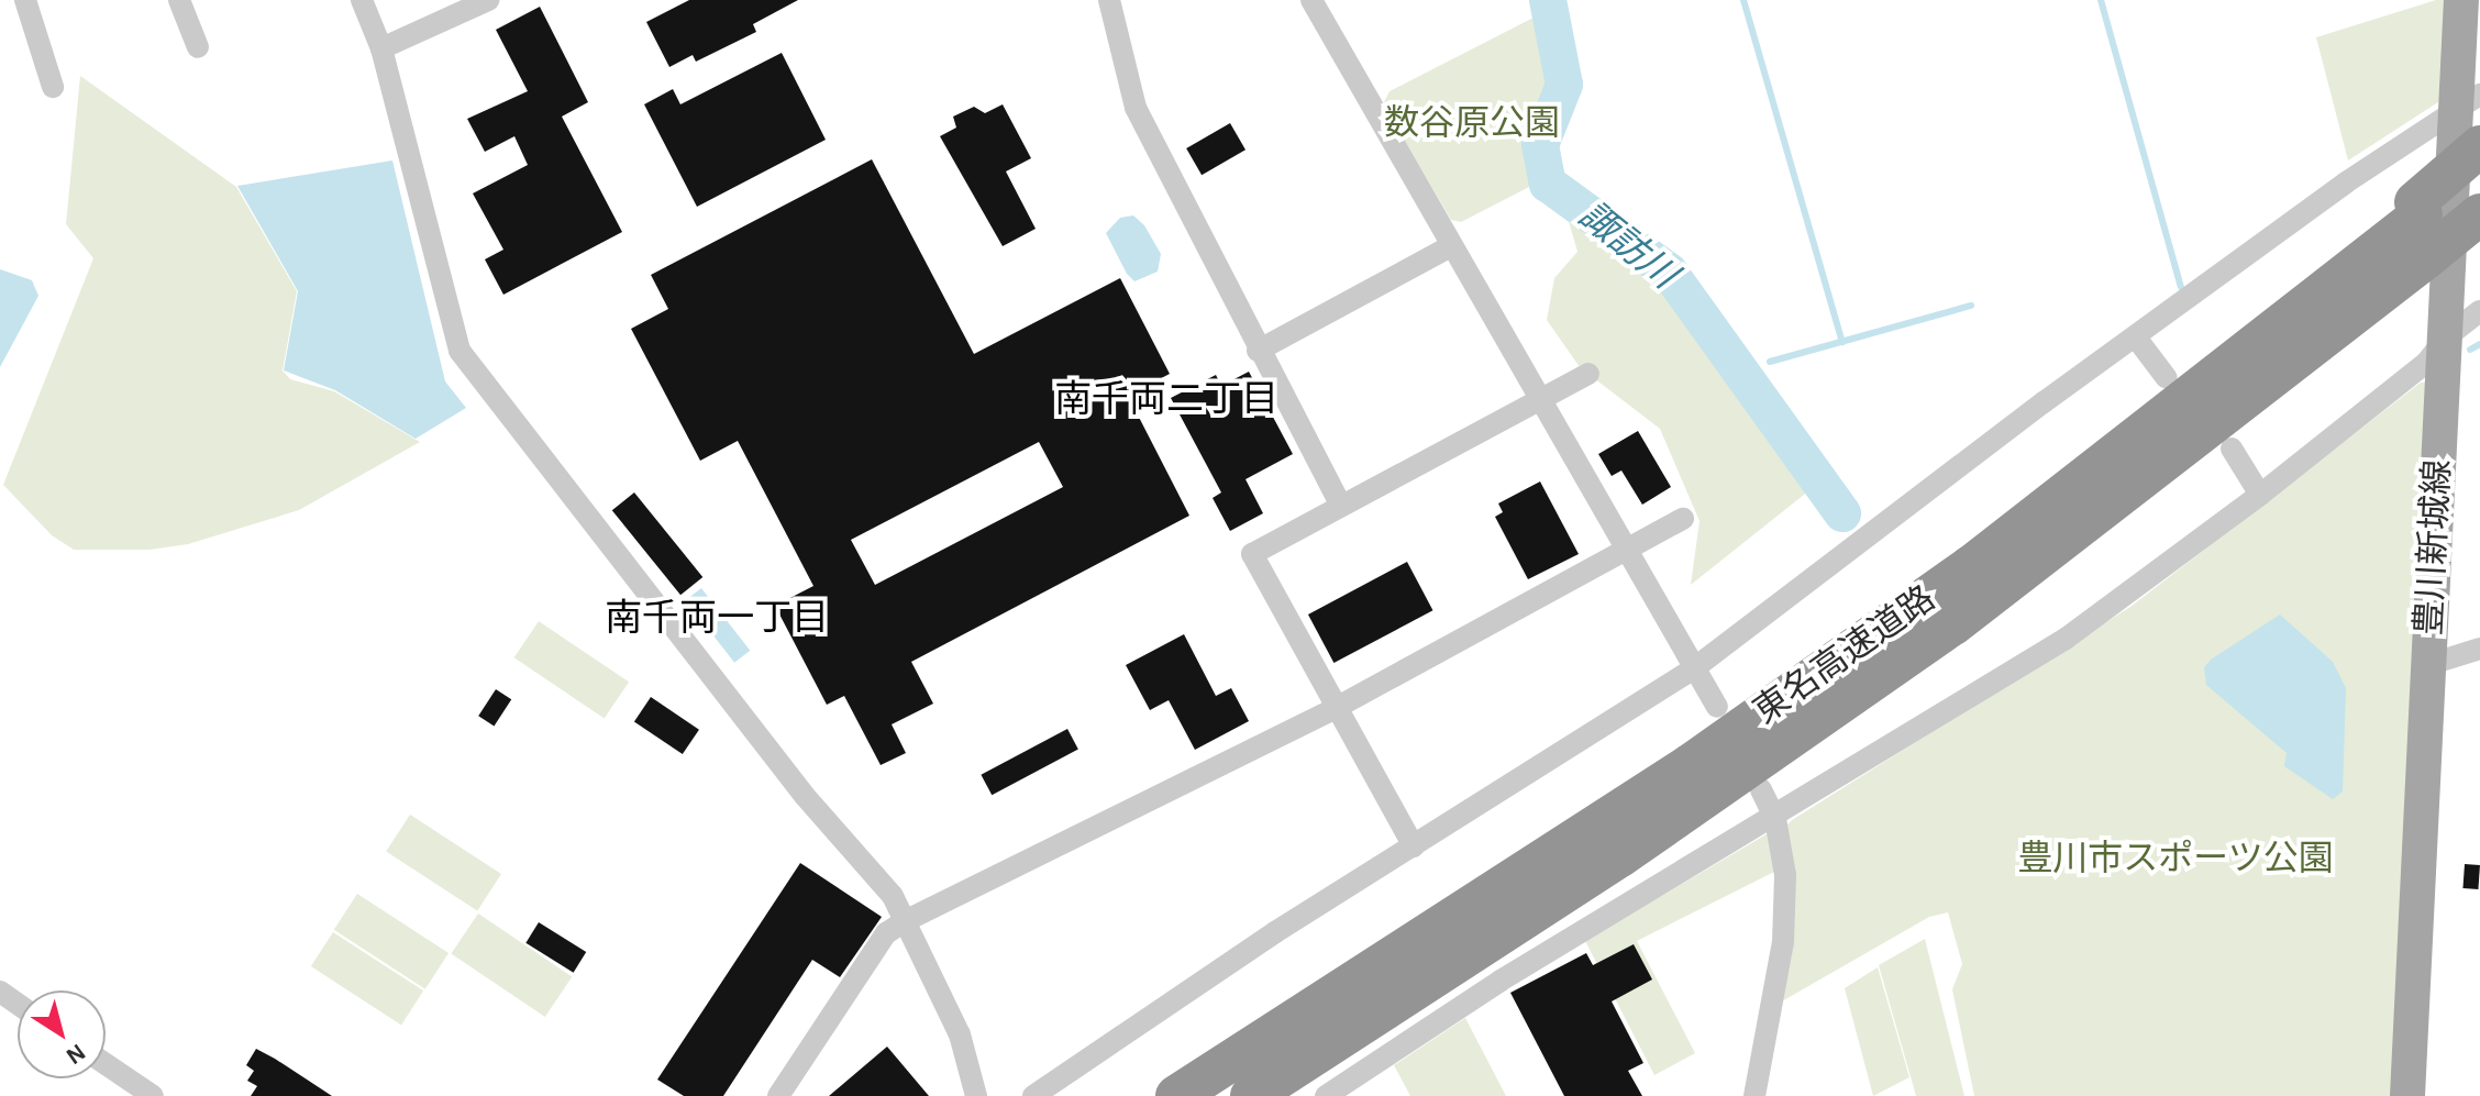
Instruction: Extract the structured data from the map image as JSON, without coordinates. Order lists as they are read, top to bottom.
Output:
{
  "streets": {
    "highway": ["東名高速道路"],
    "main road": ["豊川新城線"]
  },
  "districts": ["南千両二丁目", "南千両一丁目"],
  "water": ["諏訪川"],
  "parks": ["数谷原公園", "豊川市スポーツ公園"],
  "north": "bottom right"
}
